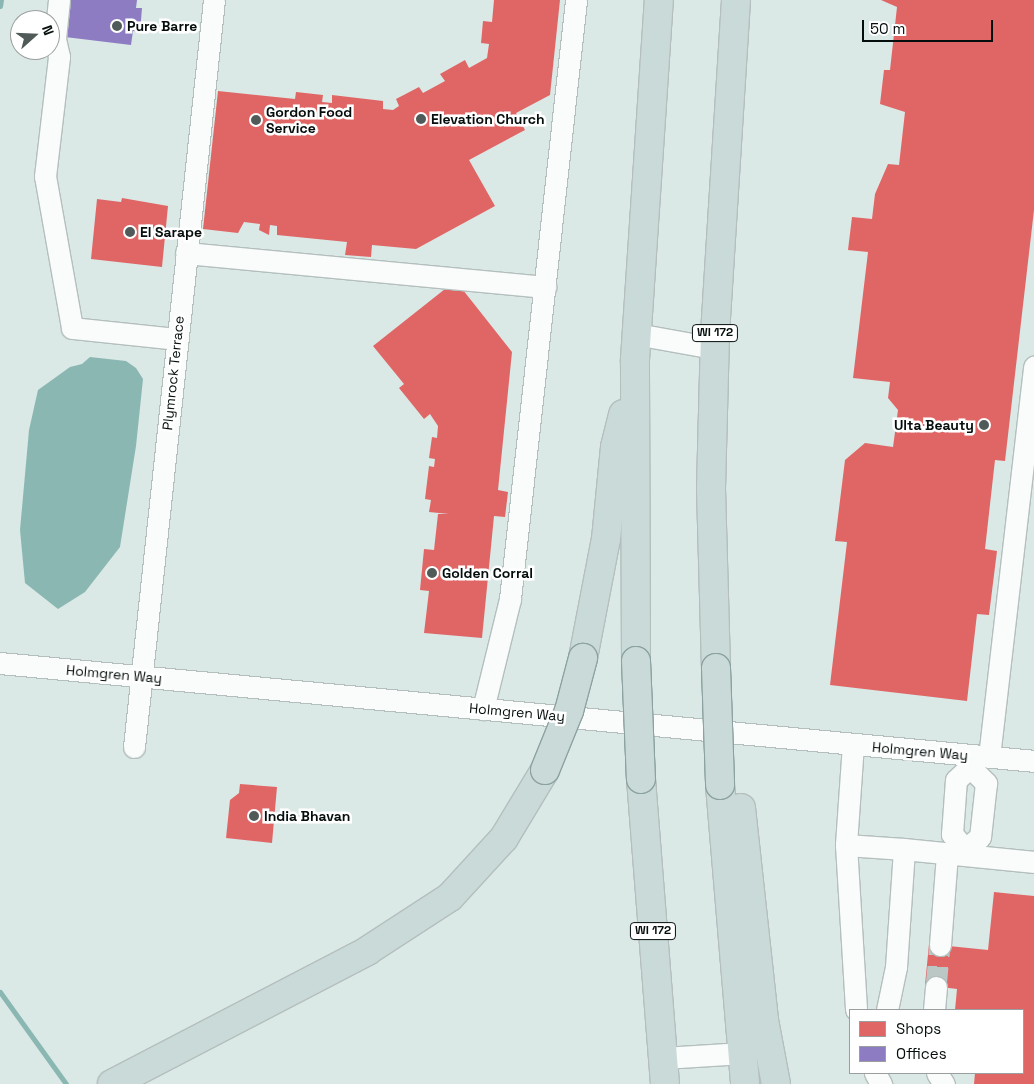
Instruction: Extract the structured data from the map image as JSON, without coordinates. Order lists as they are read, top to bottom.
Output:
{
  "streets": {
    "highway": ["WI 172"],
    "street": ["Plymrock Terrace", "Holmgren Way"]
  },
  "crossings": [
    ["Plymrock Terrace", "Holmgren Way"]
  ],
  "places": [
    "Pure Barre",
    "Elevation Church",
    "Gordon Food Service",
    "El Sarape",
    "Ulta Beauty",
    "Golden Corral",
    "India Bhavan"
  ],
  "legend": ["Shops", "Offices"],
  "scale_bar": "50 m",
  "north": "right"
}
